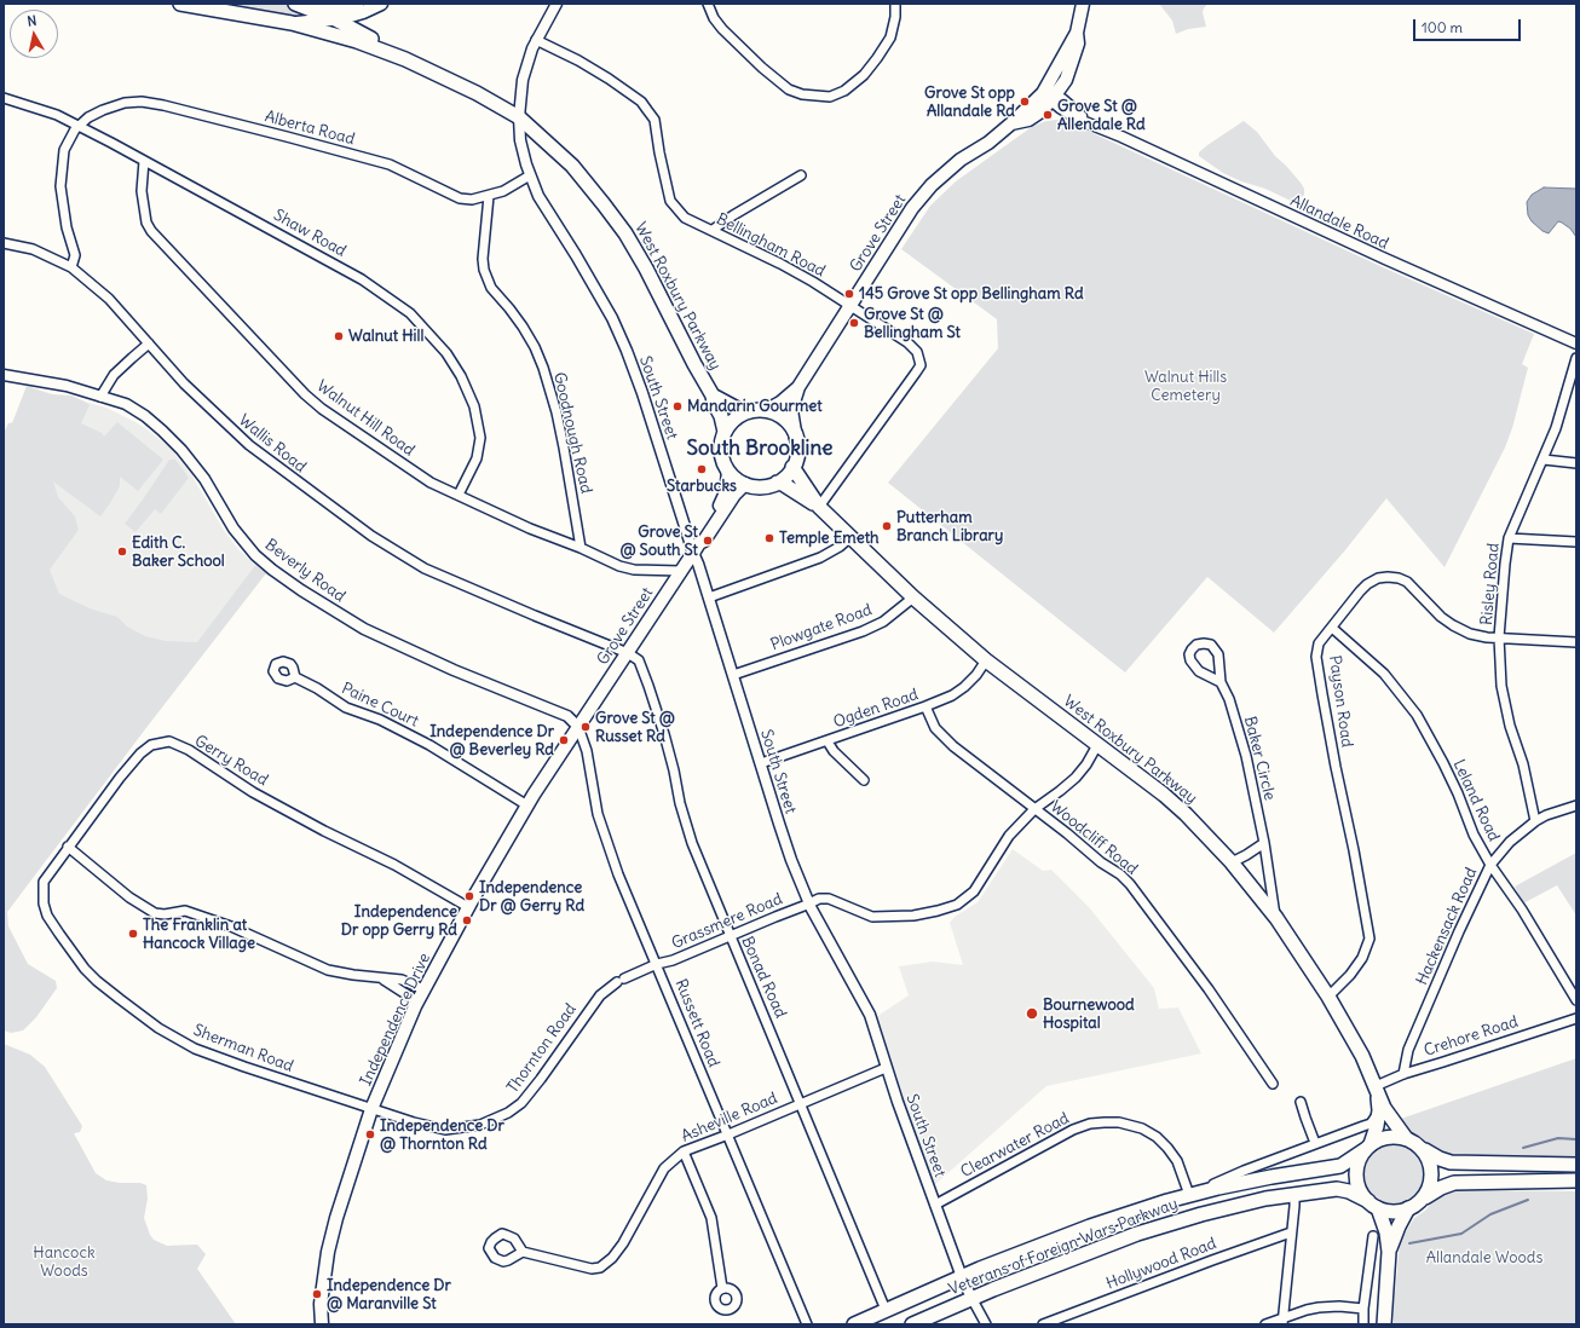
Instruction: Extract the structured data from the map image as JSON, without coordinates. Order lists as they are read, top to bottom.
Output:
{
  "streets": {
    "main road": [
      "Grove Street",
      "West Roxbury Parkway",
      "Independence Drive",
      "Veterans of Foreign Wars Parkway"
    ],
    "street": [
      "Alberta Road",
      "Allandale Road",
      "Shaw Road",
      "Bellingham Road",
      "South Street",
      "Walnut Hill Road",
      "Goodnough Road",
      "Wallis Road",
      "Beverly Road",
      "Risley Road",
      "Plowgate Road",
      "Payson Road",
      "Paine Court",
      "Ogden Road",
      "Baker Circle",
      "Gerry Road",
      "Leland Road",
      "Woodcliff Road",
      "Grassmere Road",
      "Hackensack Road",
      "Bonad Road",
      "Russett Road",
      "Crehore Road",
      "Sherman Road",
      "Thornton Road",
      "Asheville Road",
      "Clearwater Road",
      "Hollywood Road"
    ]
  },
  "crossings": [
    ["Alberta Road", "Shaw Road"],
    ["Alberta Road", "South Street"],
    ["Alberta Road", "Goodnough Road"],
    ["Allandale Road", "Grove Street"],
    ["Shaw Road", "Walnut Hill Road"],
    ["Grove Street", "Bellingham Road"],
    ["Grove Street", "West Roxbury Parkway"],
    ["Grove Street", "South Street"],
    ["Grove Street", "Walnut Hill Road"],
    ["Grove Street", "Wallis Road"],
    ["Grove Street", "Beverly Road"],
    ["Grove Street", "Bonad Road"],
    ["Grove Street", "Independence Drive"],
    ["Grove Street", "Russett Road"],
    ["Bellingham Road", "West Roxbury Parkway"],
    ["Bellingham Road", "South Street"],
    ["West Roxbury Parkway", "South Street"],
    ["West Roxbury Parkway", "Plowgate Road"],
    ["West Roxbury Parkway", "Payson Road"],
    ["West Roxbury Parkway", "Ogden Road"],
    ["West Roxbury Parkway", "Baker Circle"],
    ["West Roxbury Parkway", "Grassmere Road"],
    ["West Roxbury Parkway", "Crehore Road"],
    ["West Roxbury Parkway", "Veterans of Foreign Wars Parkway"],
    ["South Street", "Plowgate Road"],
    ["South Street", "Ogden Road"],
    ["South Street", "Grassmere Road"],
    ["South Street", "Asheville Road"],
    ["South Street", "Clearwater Road"],
    ["South Street", "Veterans of Foreign Wars Parkway"],
    ["Walnut Hill Road", "Goodnough Road"],
    ["Wallis Road", "Bonad Road"],
    ["Beverly Road", "Independence Drive"],
    ["Beverly Road", "Russett Road"],
    ["Risley Road", "Payson Road"],
    ["Risley Road", "Hackensack Road"],
    ["Payson Road", "Leland Road"],
    ["Paine Court", "Independence Drive"],
    ["Ogden Road", "Woodcliff Road"],
    ["Gerry Road", "Independence Drive"],
    ["Gerry Road", "Sherman Road"],
    ["Leland Road", "Hackensack Road"],
    ["Woodcliff Road", "Grassmere Road"],
    ["Grassmere Road", "Bonad Road"],
    ["Grassmere Road", "Russett Road"],
    ["Grassmere Road", "Thornton Road"],
    ["Hackensack Road", "Crehore Road"],
    ["Bonad Road", "Asheville Road"],
    ["Bonad Road", "Veterans of Foreign Wars Parkway"],
    ["Independence Drive", "Russett Road"],
    ["Independence Drive", "Sherman Road"],
    ["Independence Drive", "Thornton Road"],
    ["Russett Road", "Thornton Road"],
    ["Russett Road", "Asheville Road"],
    ["Sherman Road", "Thornton Road"],
    ["Clearwater Road", "Veterans of Foreign Wars Parkway"]
  ],
  "districts": ["South Brookline"],
  "parks": ["Walnut Hills Cemetery", "Hancock Woods", "Allandale Woods"],
  "places": [
    "Grove St opp Allandale Rd",
    "Grove St @ Allendale Rd",
    "145 Grove St opp Bellingham Rd",
    "Grove St @ Bellingham St",
    "Walnut Hill",
    "Mandarin Gourmet",
    "Starbucks",
    "Putterham Branch Library",
    "Temple Emeth",
    "Grove St @ South St",
    "Edith C. Baker School",
    "Grove St @ Russet Rd",
    "Independence Dr @ Beverley Rd",
    "Independence Dr @ Gerry Rd",
    "Independence Dr opp Gerry Rd",
    "The Franklin at Hancock Village",
    "Bournewood Hospital",
    "Independence Dr @ Thornton Rd",
    "Independence Dr @ Maranville St"
  ],
  "scale_bar": "100 m",
  "north": "top"
}
